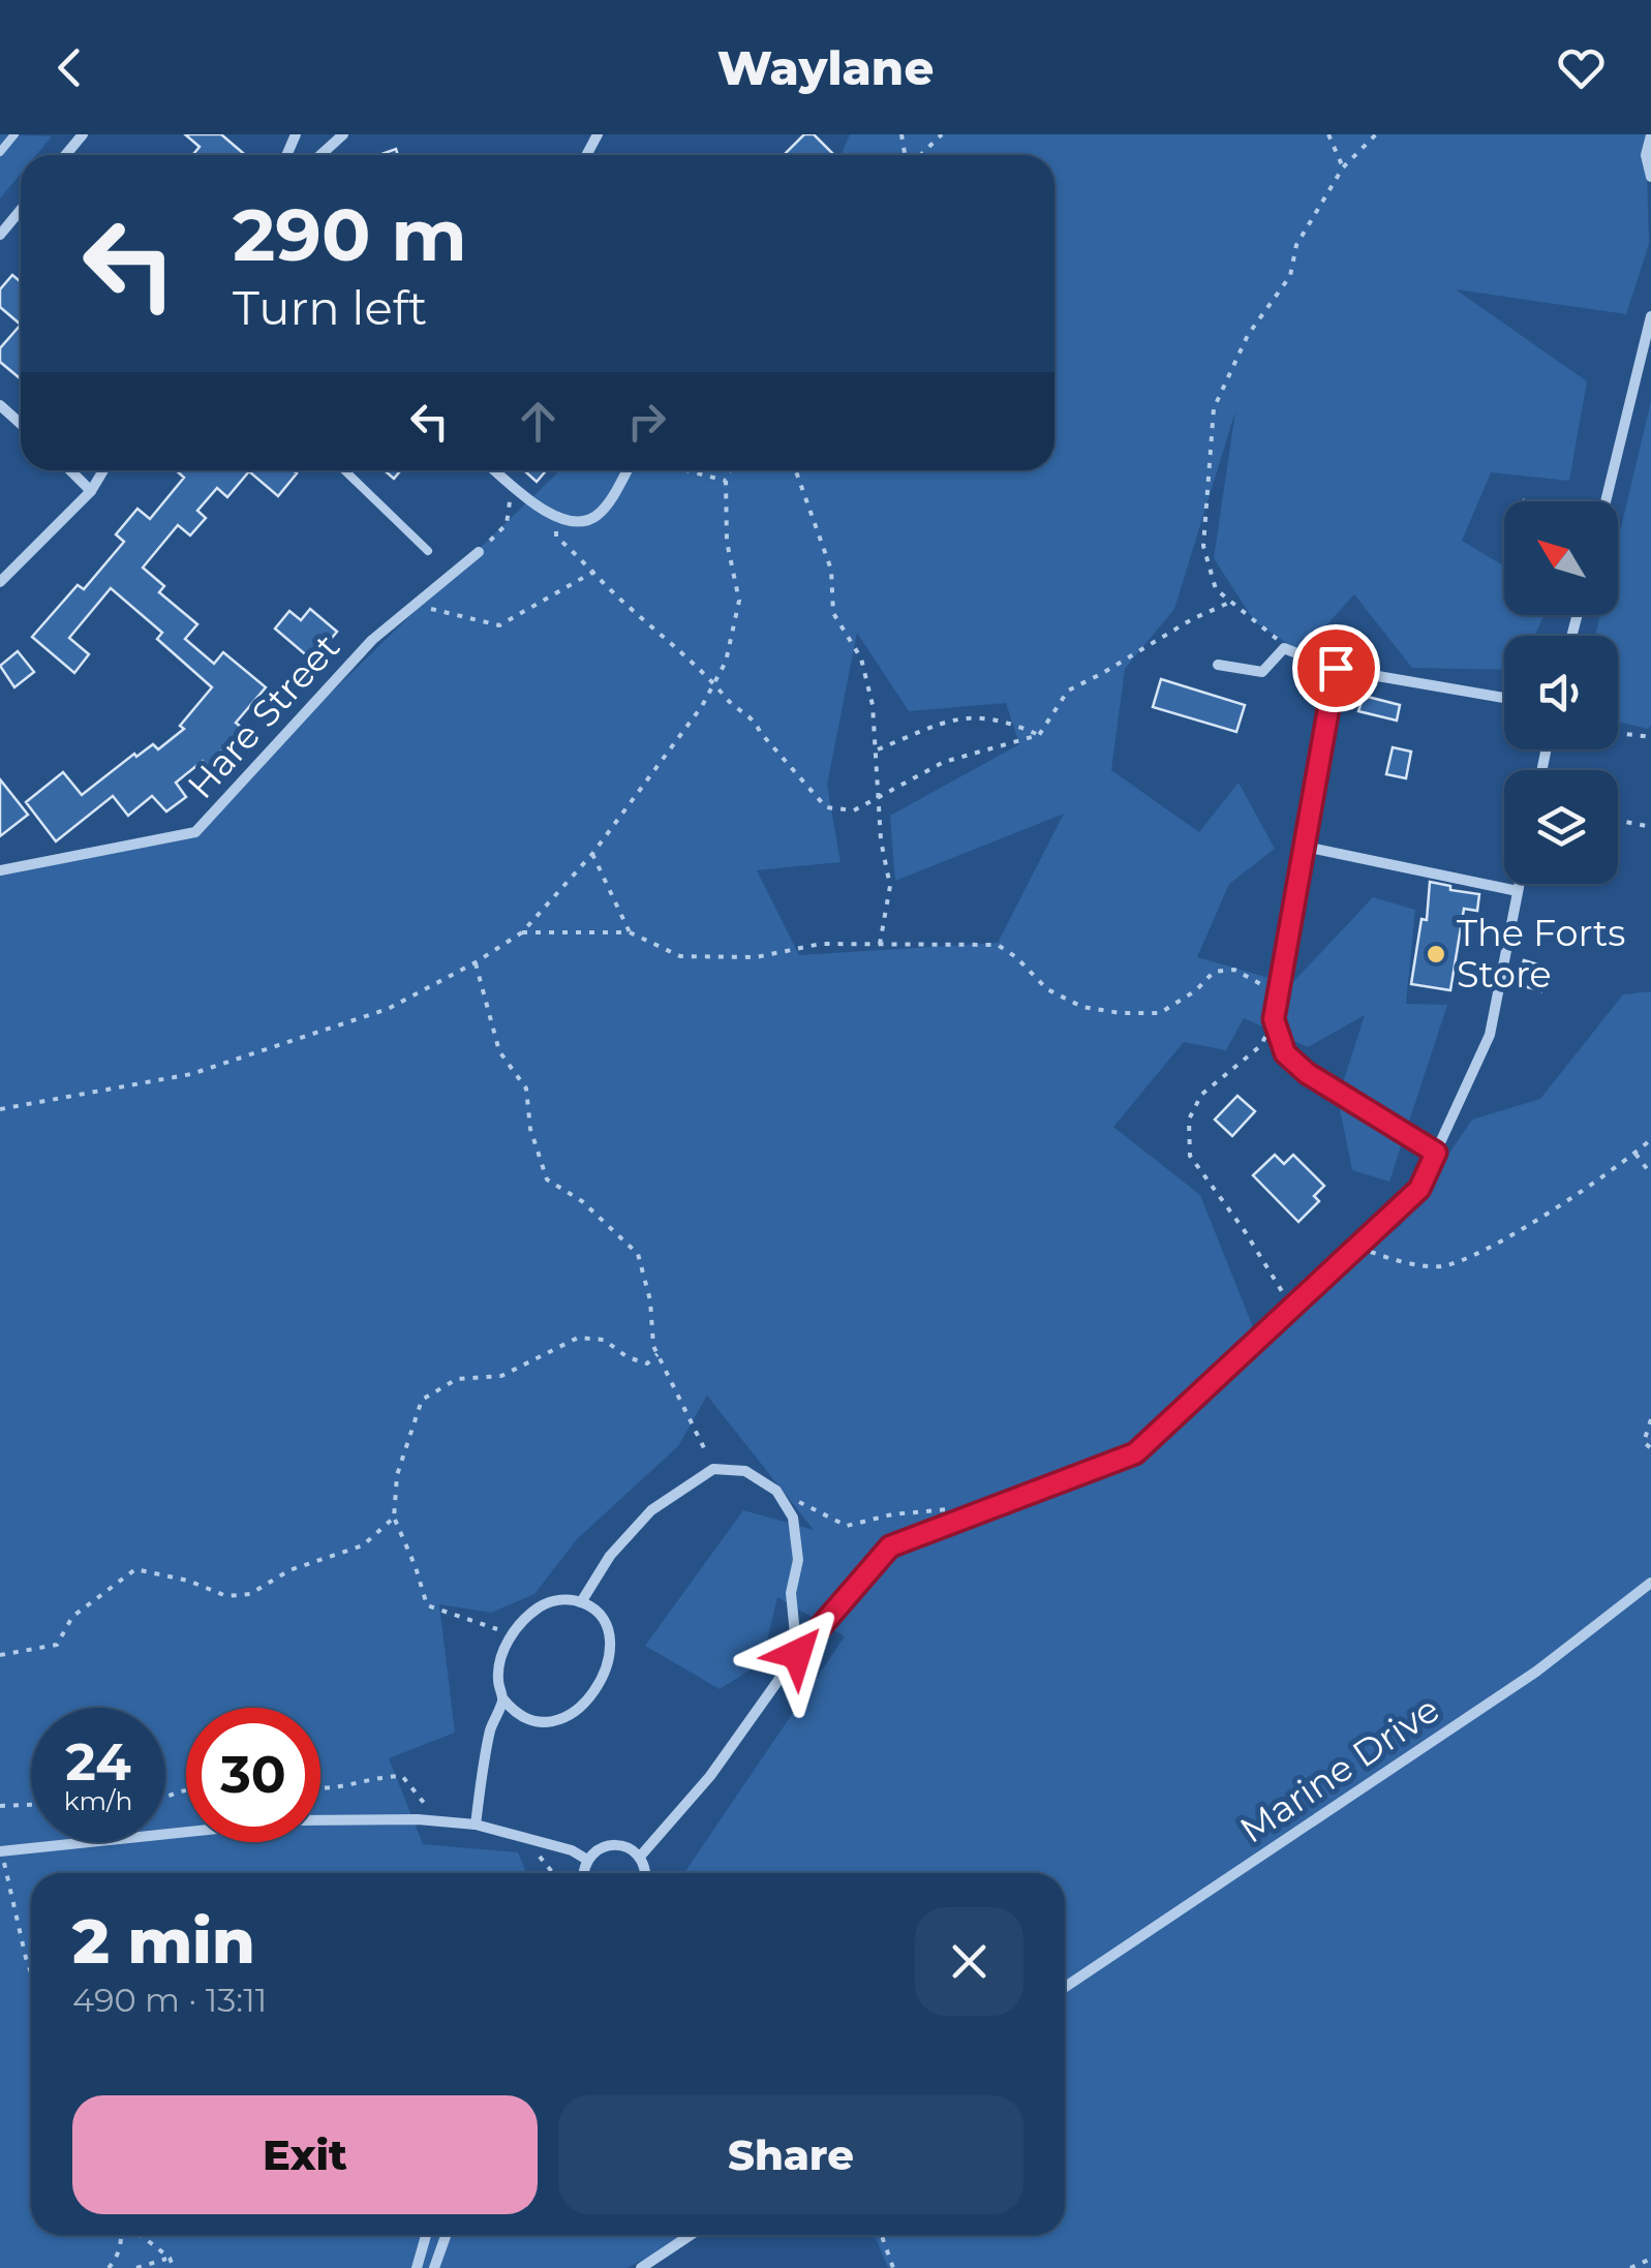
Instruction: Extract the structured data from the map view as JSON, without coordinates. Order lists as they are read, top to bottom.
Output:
{
  "streets": {
    "street": ["Hare Street", "Marine Drive"]
  },
  "places": ["The Forts Store"],
  "north": "top left",
  "page": {
    "header": "Waylane",
    "turn": ["290 m", "Turn left"],
    "speed": "24 km/h",
    "limit": "30",
    "heading": ["2 min", "490 m · 13:11"],
    "buttons": ["Exit", "Share"]
  }
}
